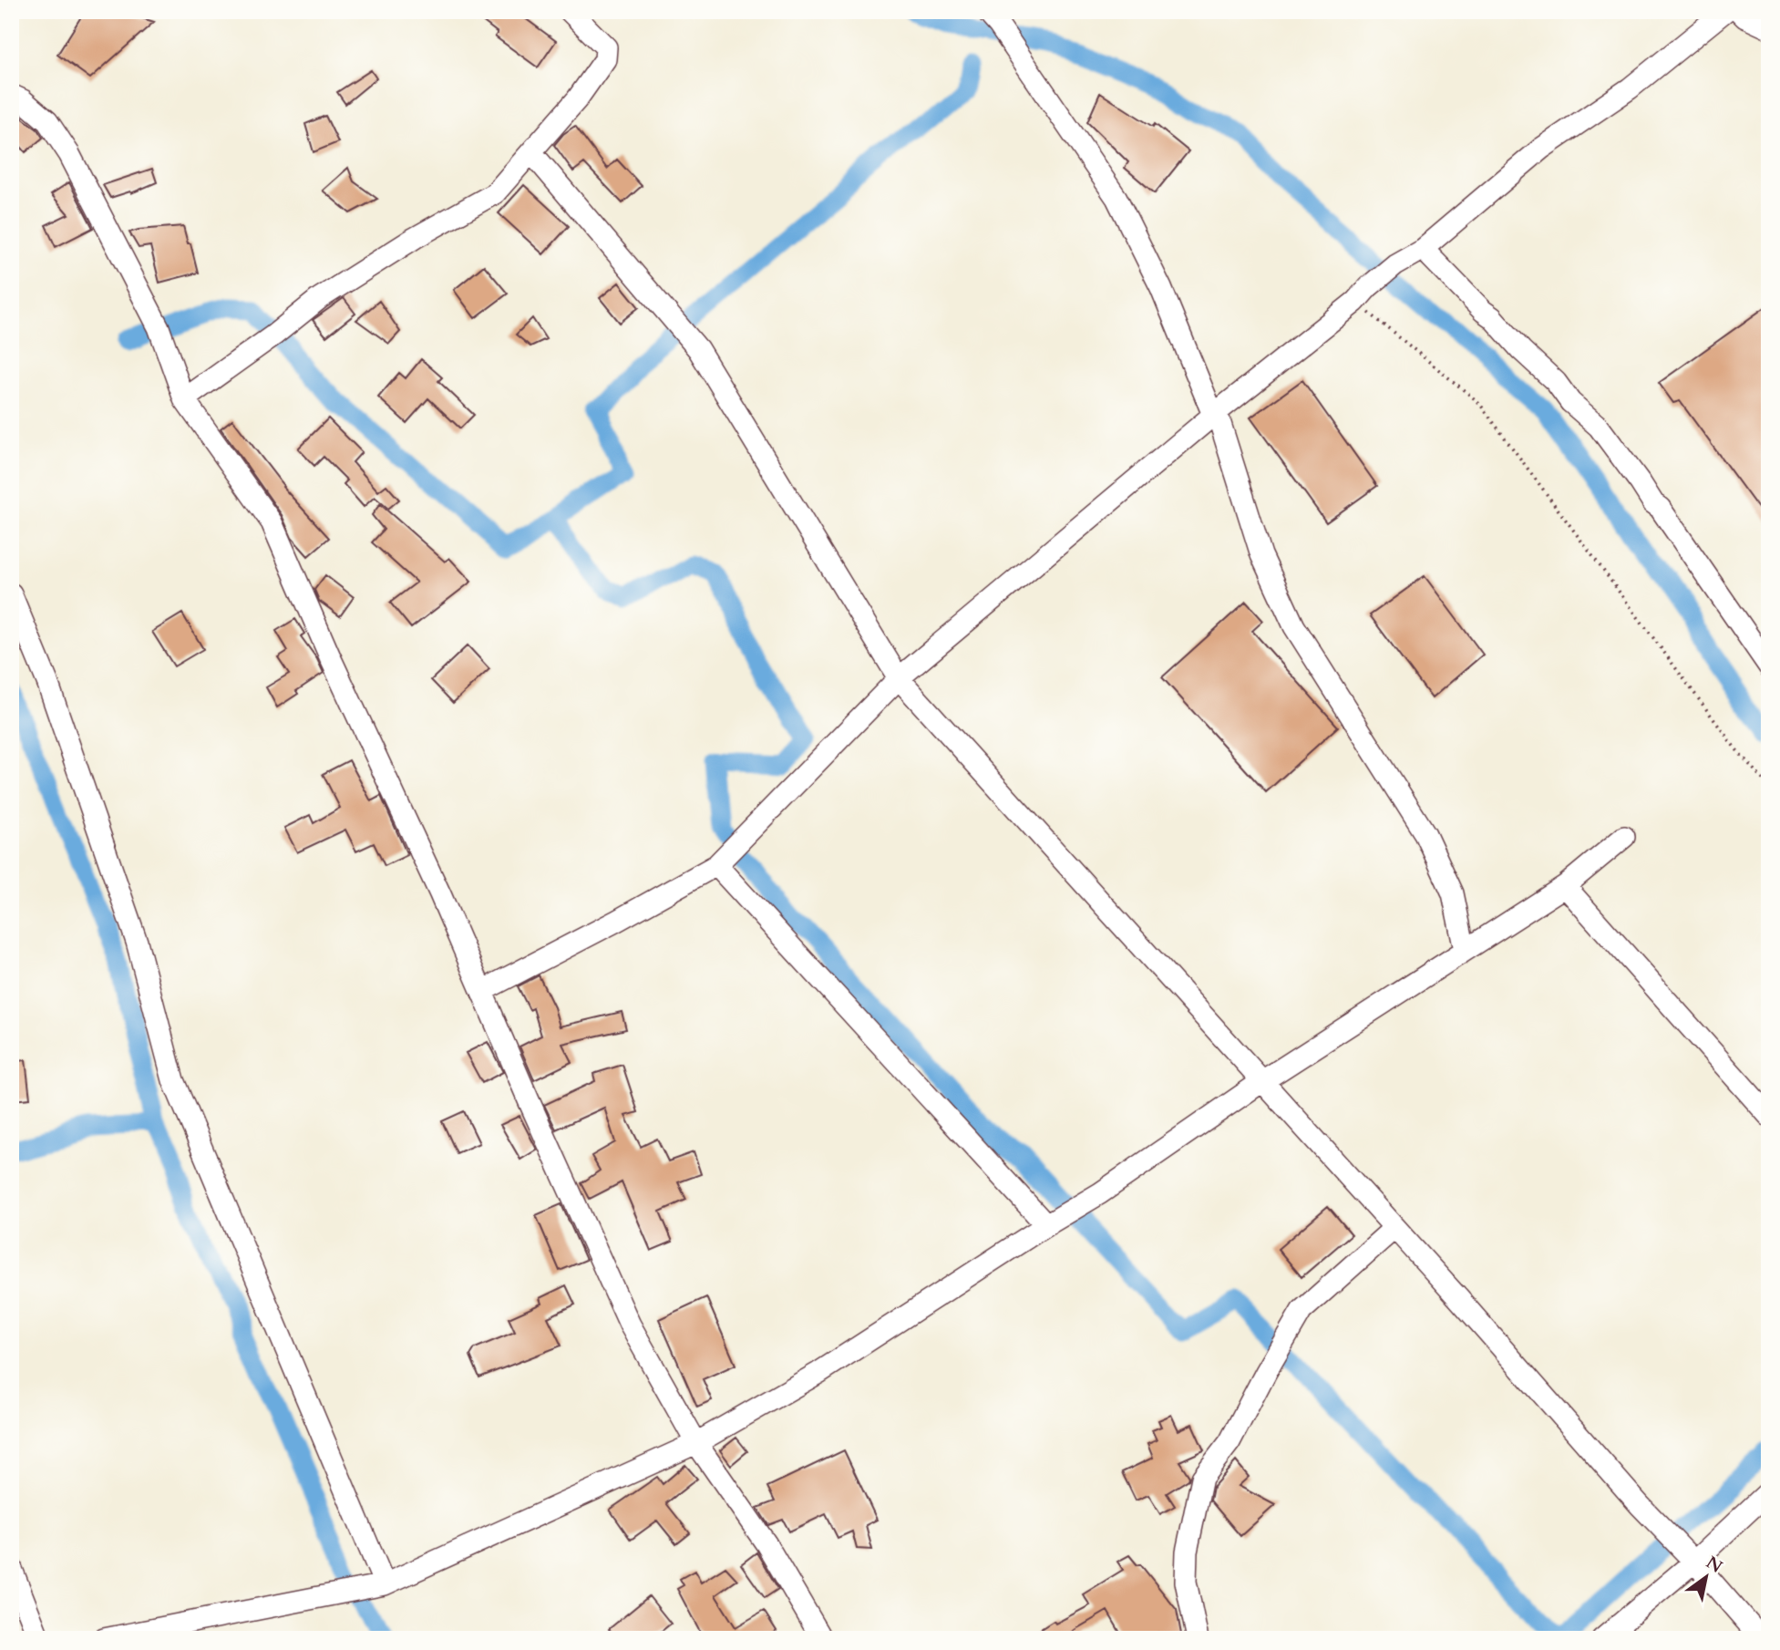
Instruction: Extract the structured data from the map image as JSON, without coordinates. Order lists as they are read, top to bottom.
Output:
{
  "north": "top right"
}
